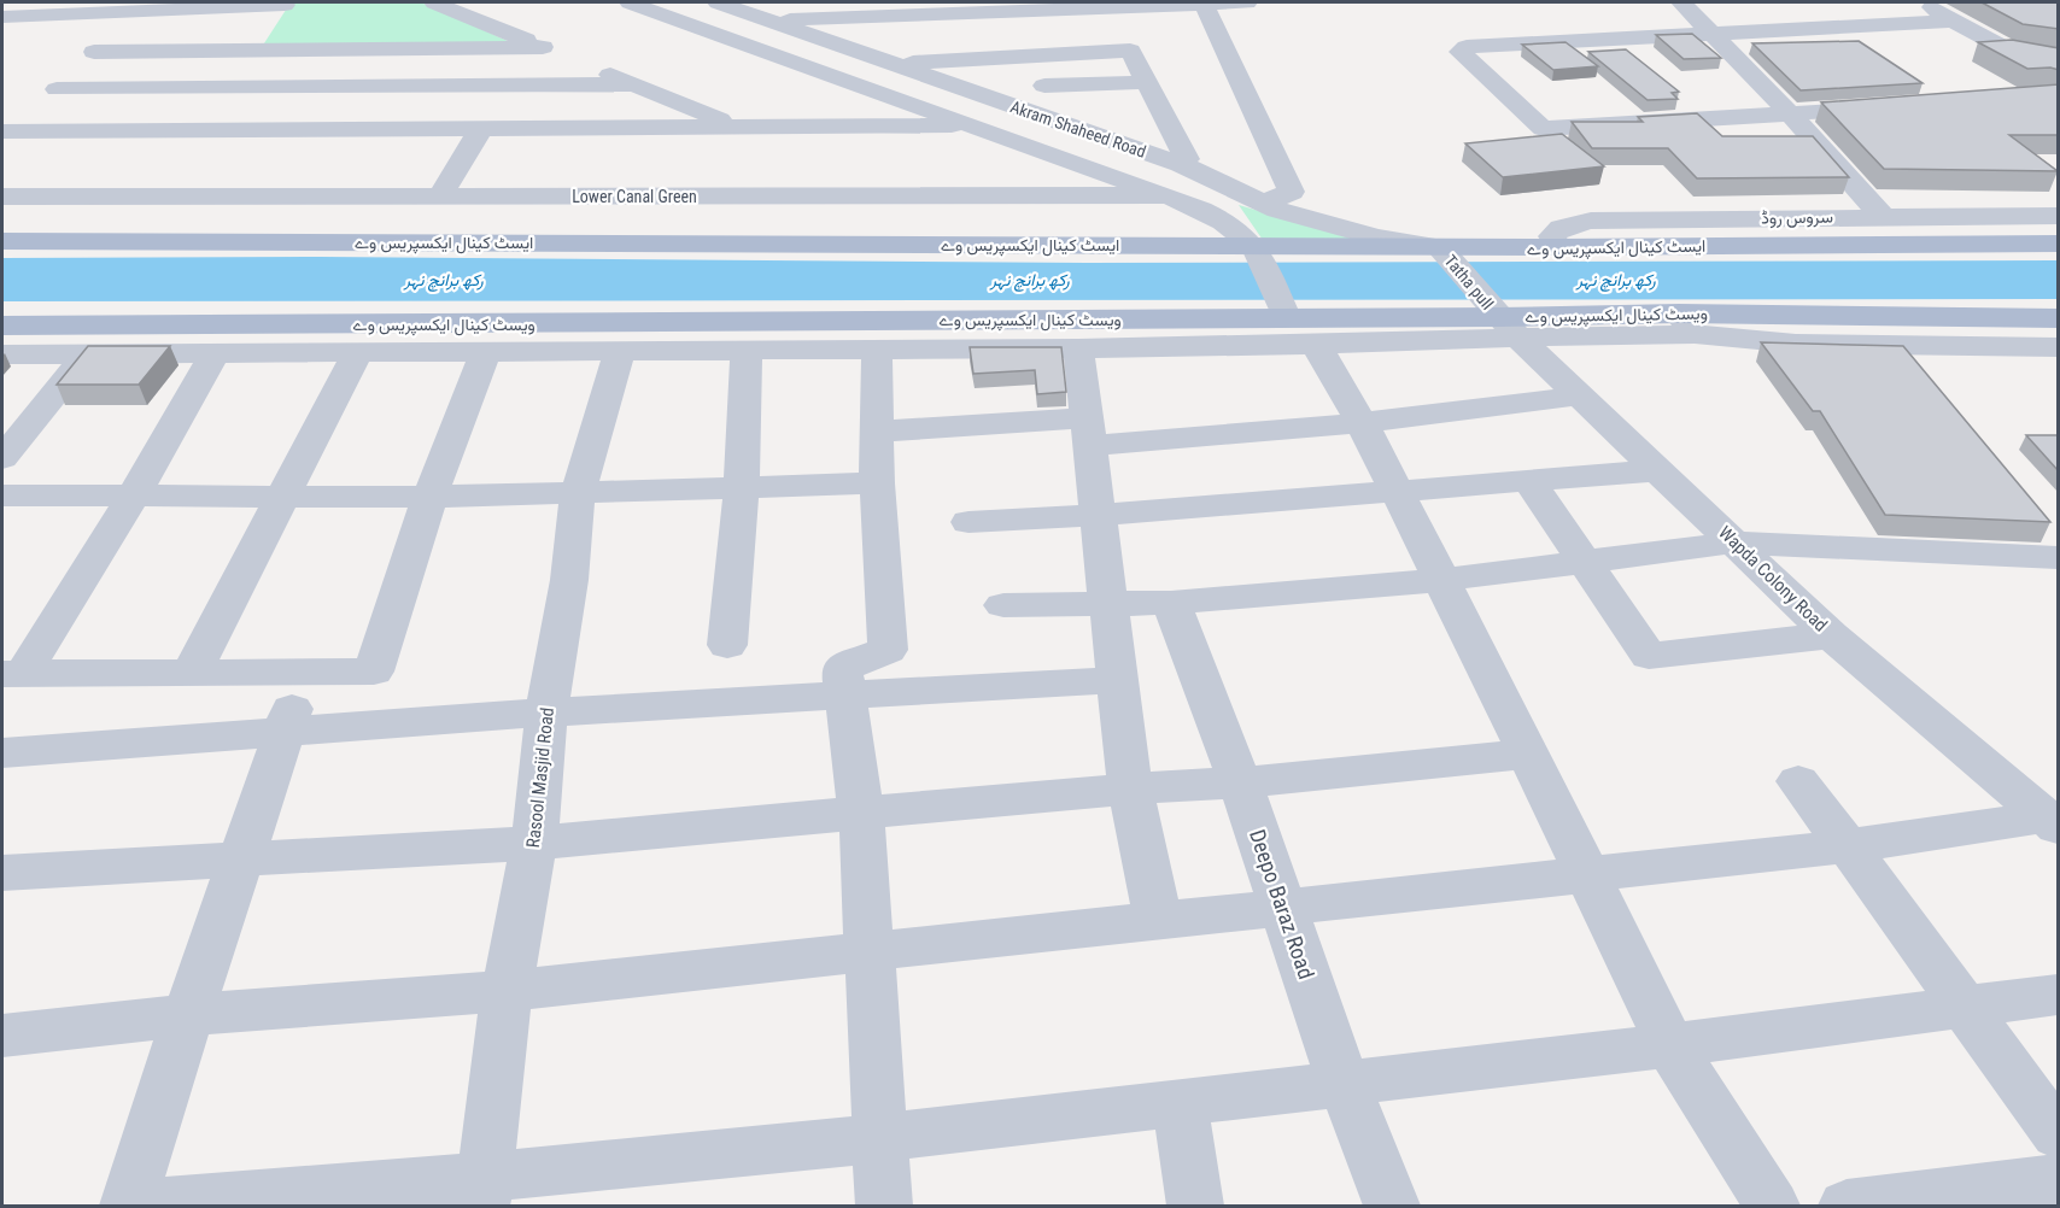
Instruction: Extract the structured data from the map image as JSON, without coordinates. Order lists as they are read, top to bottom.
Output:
{
  "streets": {
    "main road": ["ایسٹ کینال ایکسپریس وے", "ویسٹ کینال ایکسپریس وے"],
    "street": [
      "Akram Shaheed Road",
      "Lower Canal Green",
      "سروس روڈ",
      "Tatha pull",
      "Wapda Colony Road",
      "Rasool Masjid Road",
      "Deepo Baraz Road"
    ]
  },
  "crossings": [
    ["Akram Shaheed Road", "Lower Canal Green"],
    ["Akram Shaheed Road", "ایسٹ کینال ایکسپریس وے"],
    ["Akram Shaheed Road", "Tatha pull"],
    ["Lower Canal Green", "ایسٹ کینال ایکسپریس وے"],
    ["سروس روڈ", "ایسٹ کینال ایکسپریس وے"],
    ["ایسٹ کینال ایکسپریس وے", "Tatha pull"],
    ["Tatha pull", "Wapda Colony Road"]
  ],
  "water": ["رکھ برانچ نہر"]
}
